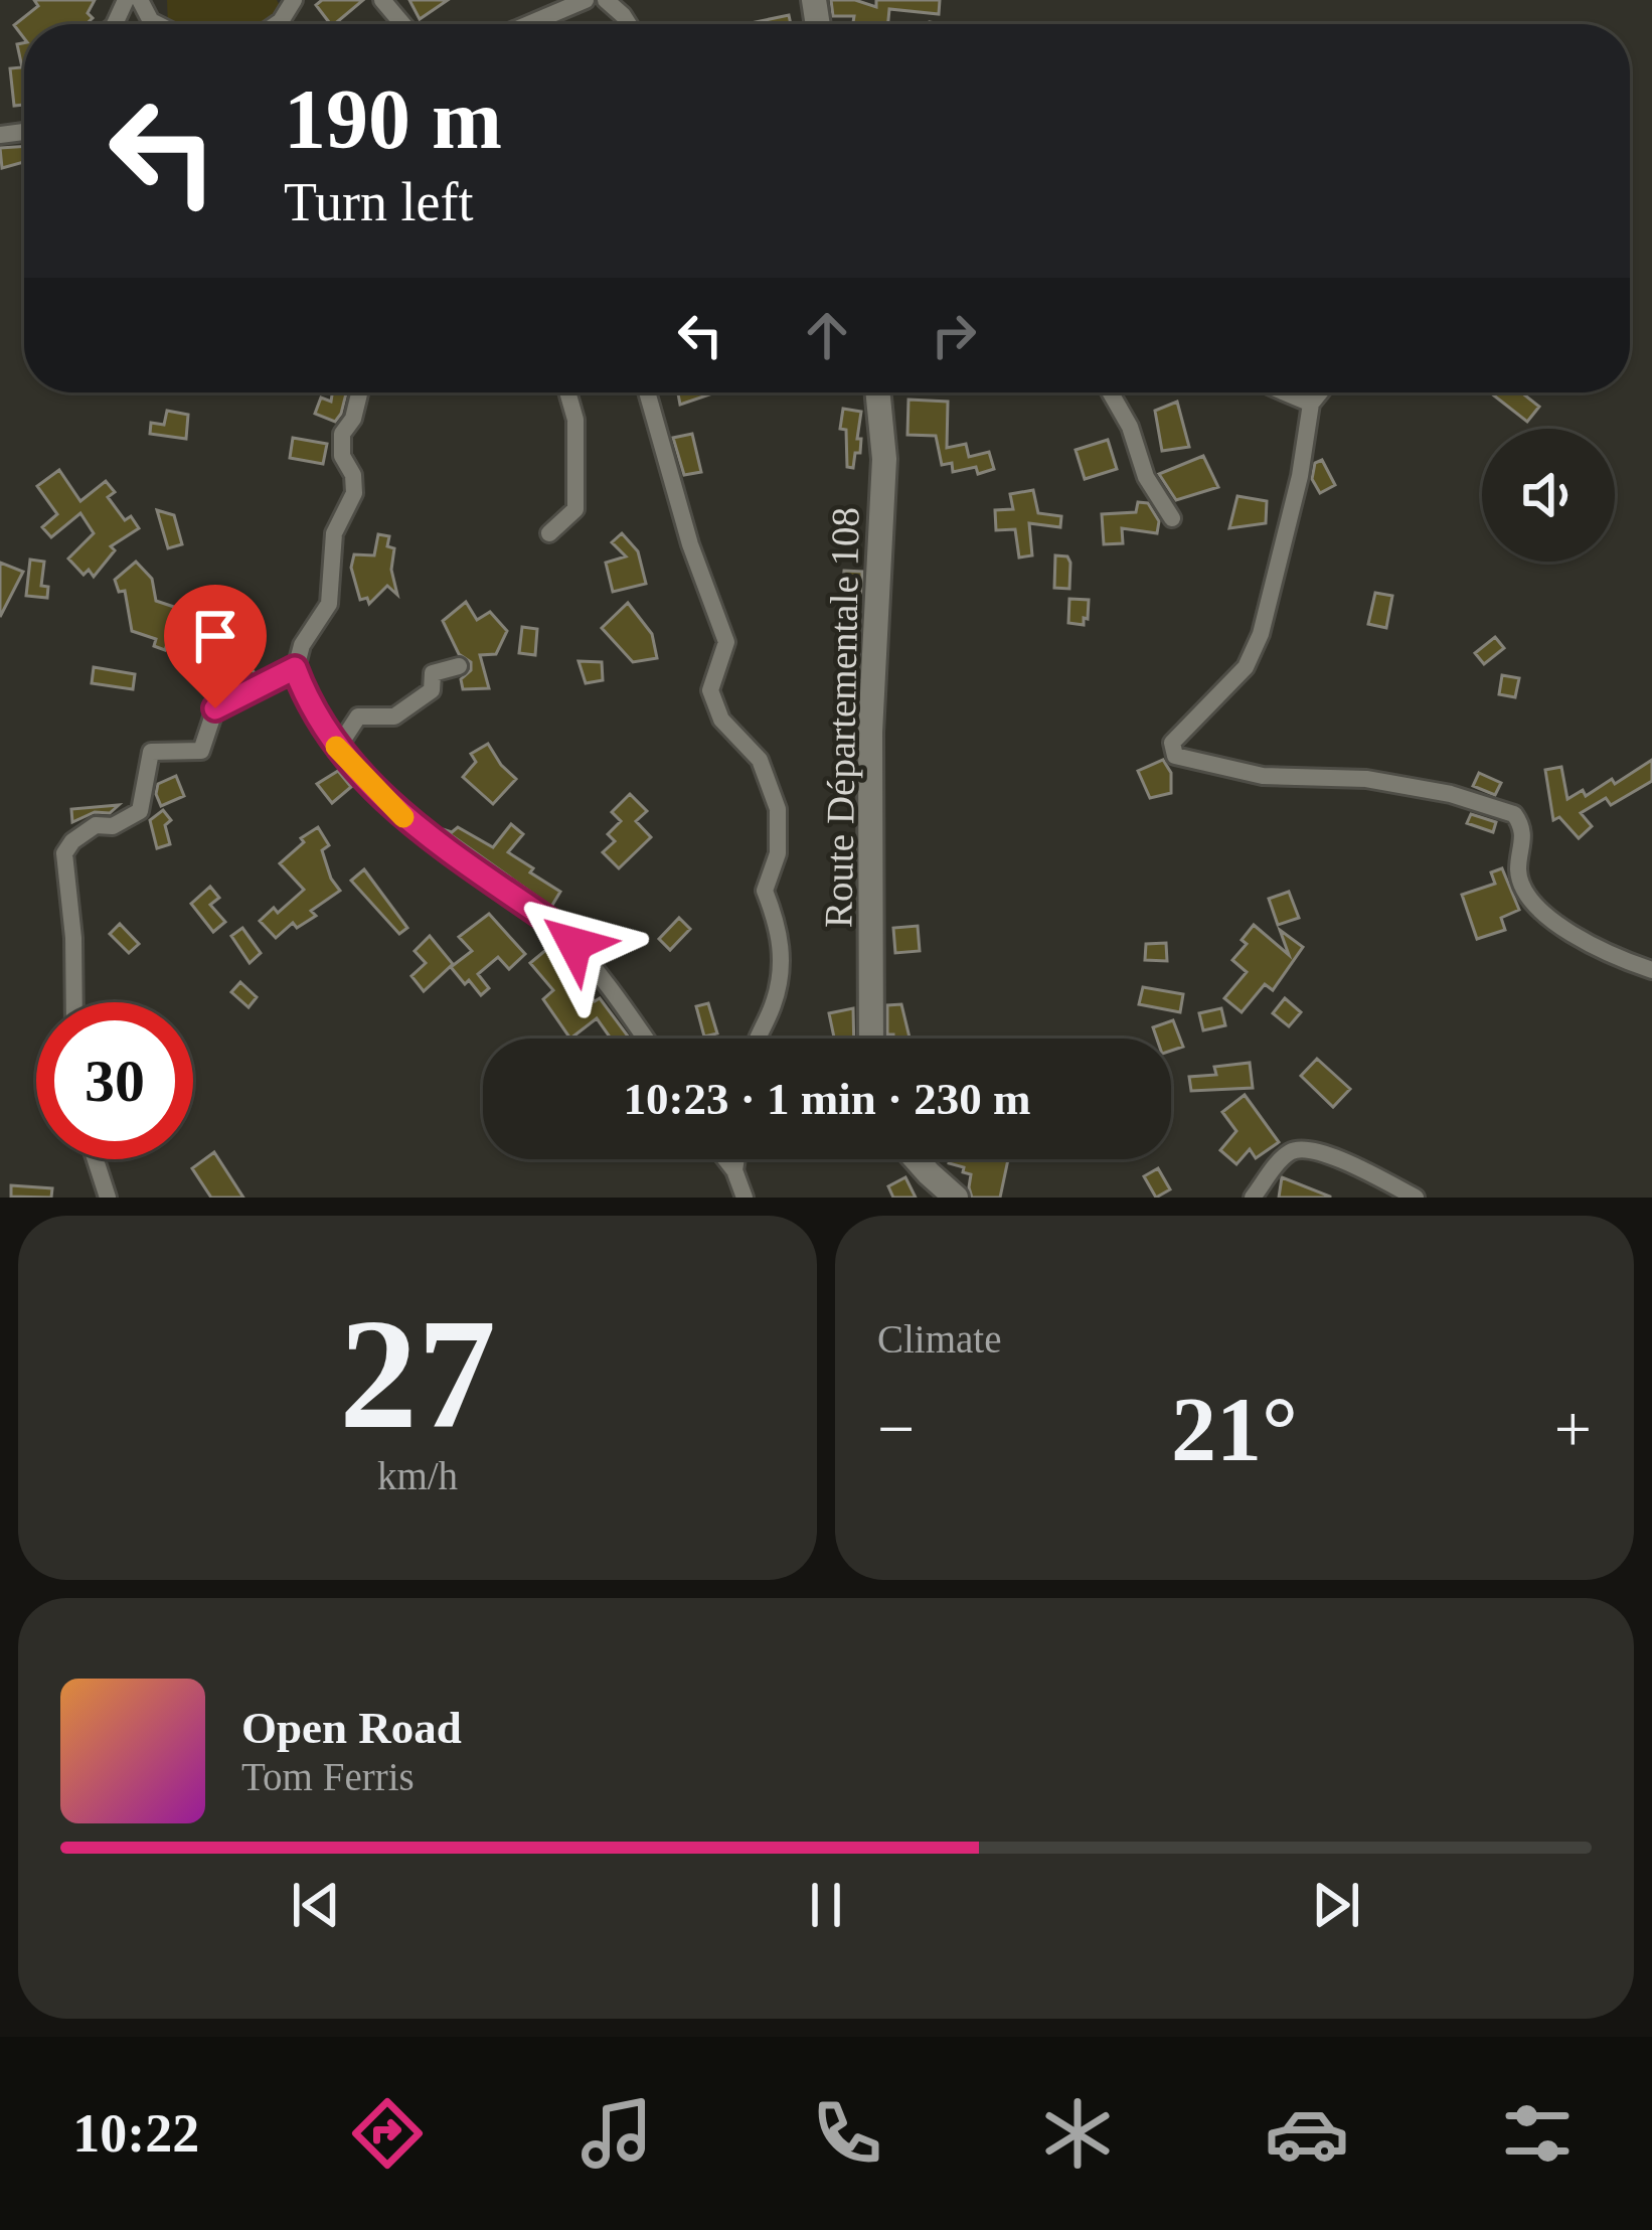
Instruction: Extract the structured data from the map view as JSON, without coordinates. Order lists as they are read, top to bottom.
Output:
{
  "streets": {
    "main road": ["Route Départementale 108"]
  },
  "page": {
    "turn": ["190 m", "Turn left"],
    "limit": "30",
    "trip": "10:23 · 1 min · 230 m",
    "tile": [
      ["27", "km/h"],
      "Climate"
    ],
    "heat": ["−", "21°", "+"],
    "song": ["Open Road", "Tom Ferris"],
    "tabs": "10:22"
  }
}
